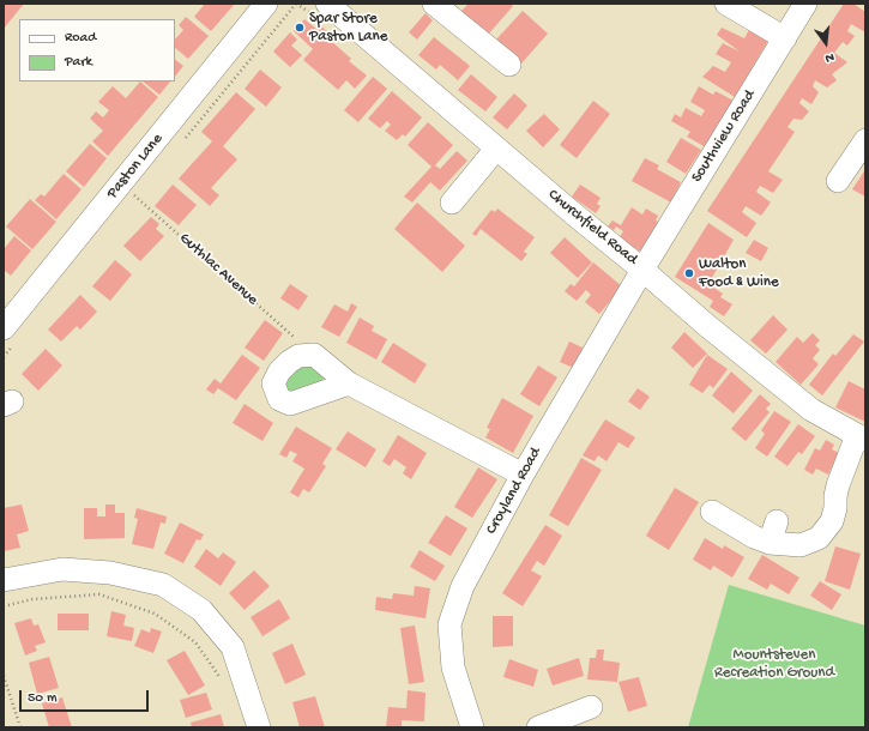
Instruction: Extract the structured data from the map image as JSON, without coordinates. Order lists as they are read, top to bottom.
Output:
{
  "streets": {
    "street": [
      "Southview Road",
      "Paston Lane",
      "Churchfield Road",
      "Croyland Road"
    ],
    "path": ["Guthlac Avenue"]
  },
  "crossings": [
    ["Southview Road", "Churchfield Road"],
    ["Southview Road", "Croyland Road"],
    ["Paston Lane", "Guthlac Avenue"],
    ["Churchfield Road", "Croyland Road"]
  ],
  "parks": ["Mountsteven Recreation Ground"],
  "places": ["Spar Store Paston Lane", "Walton Food & Wine"],
  "legend": ["Road", "Park"],
  "scale_bar": "50 m",
  "north": "bottom"
}
